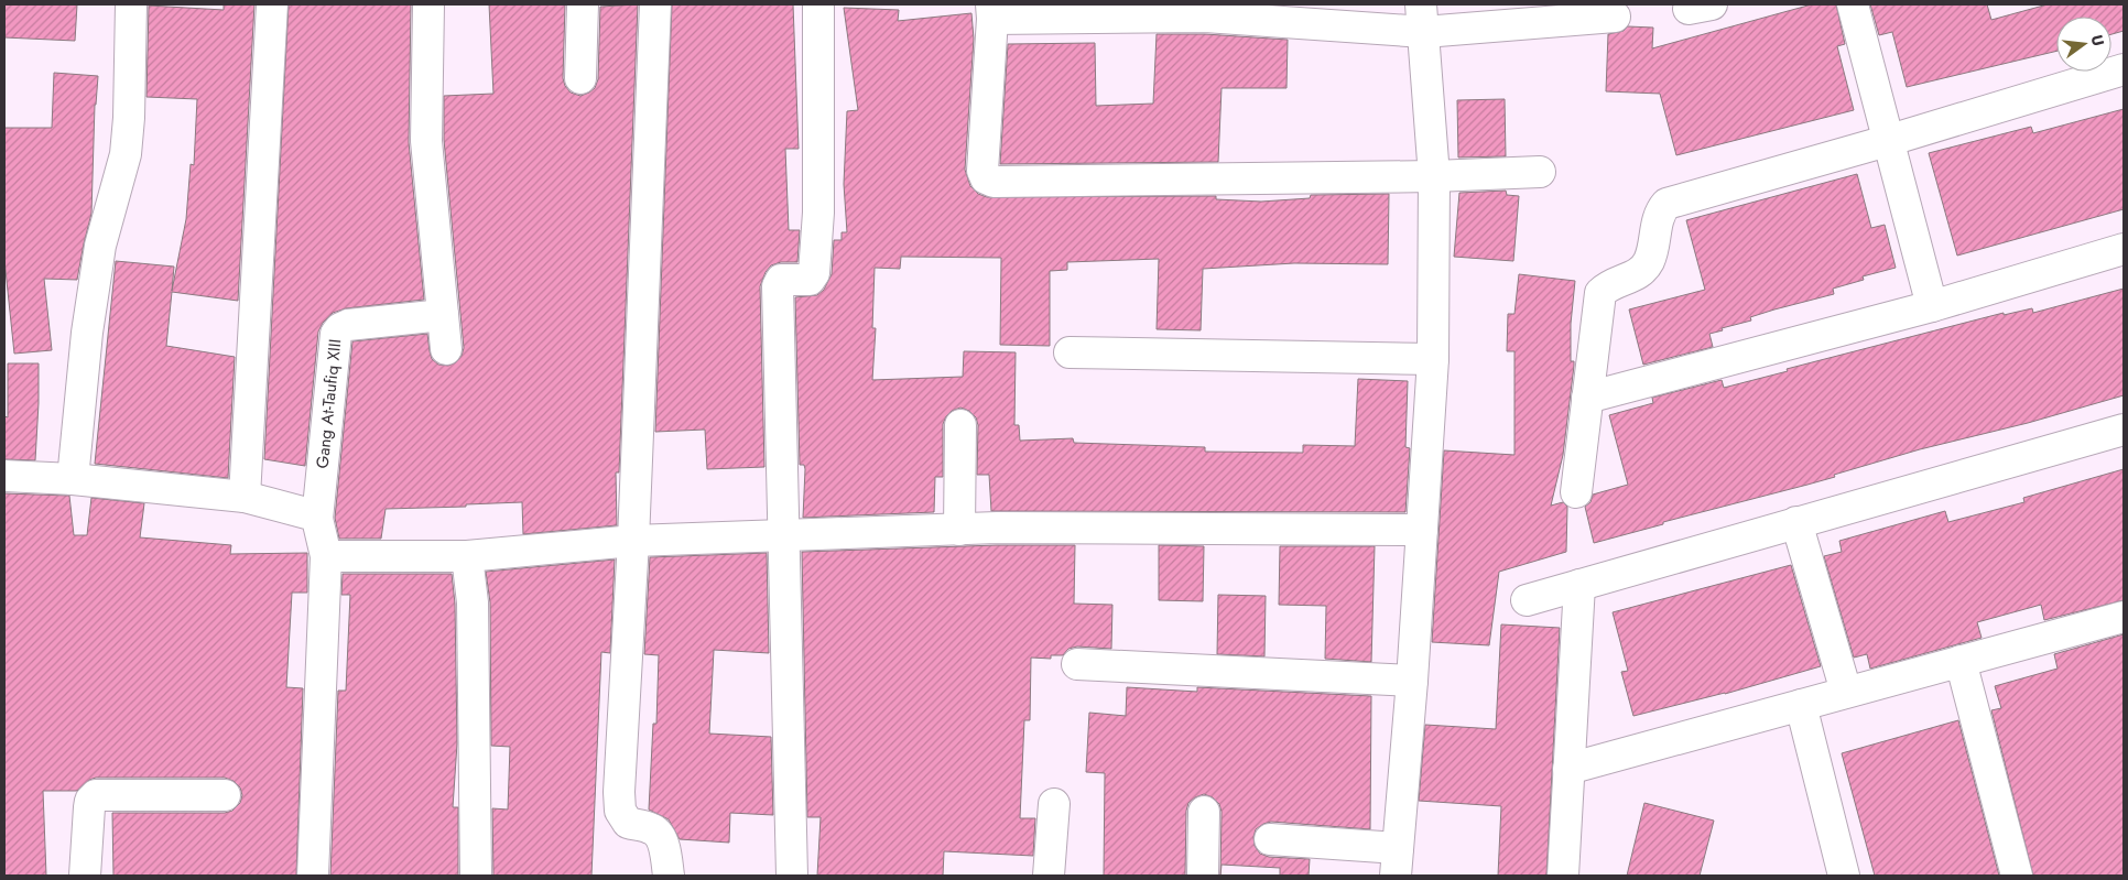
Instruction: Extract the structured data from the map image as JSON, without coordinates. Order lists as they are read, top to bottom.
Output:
{
  "streets": {
    "street": ["Gang At-Taufiq XIII"]
  },
  "north": "right"
}
